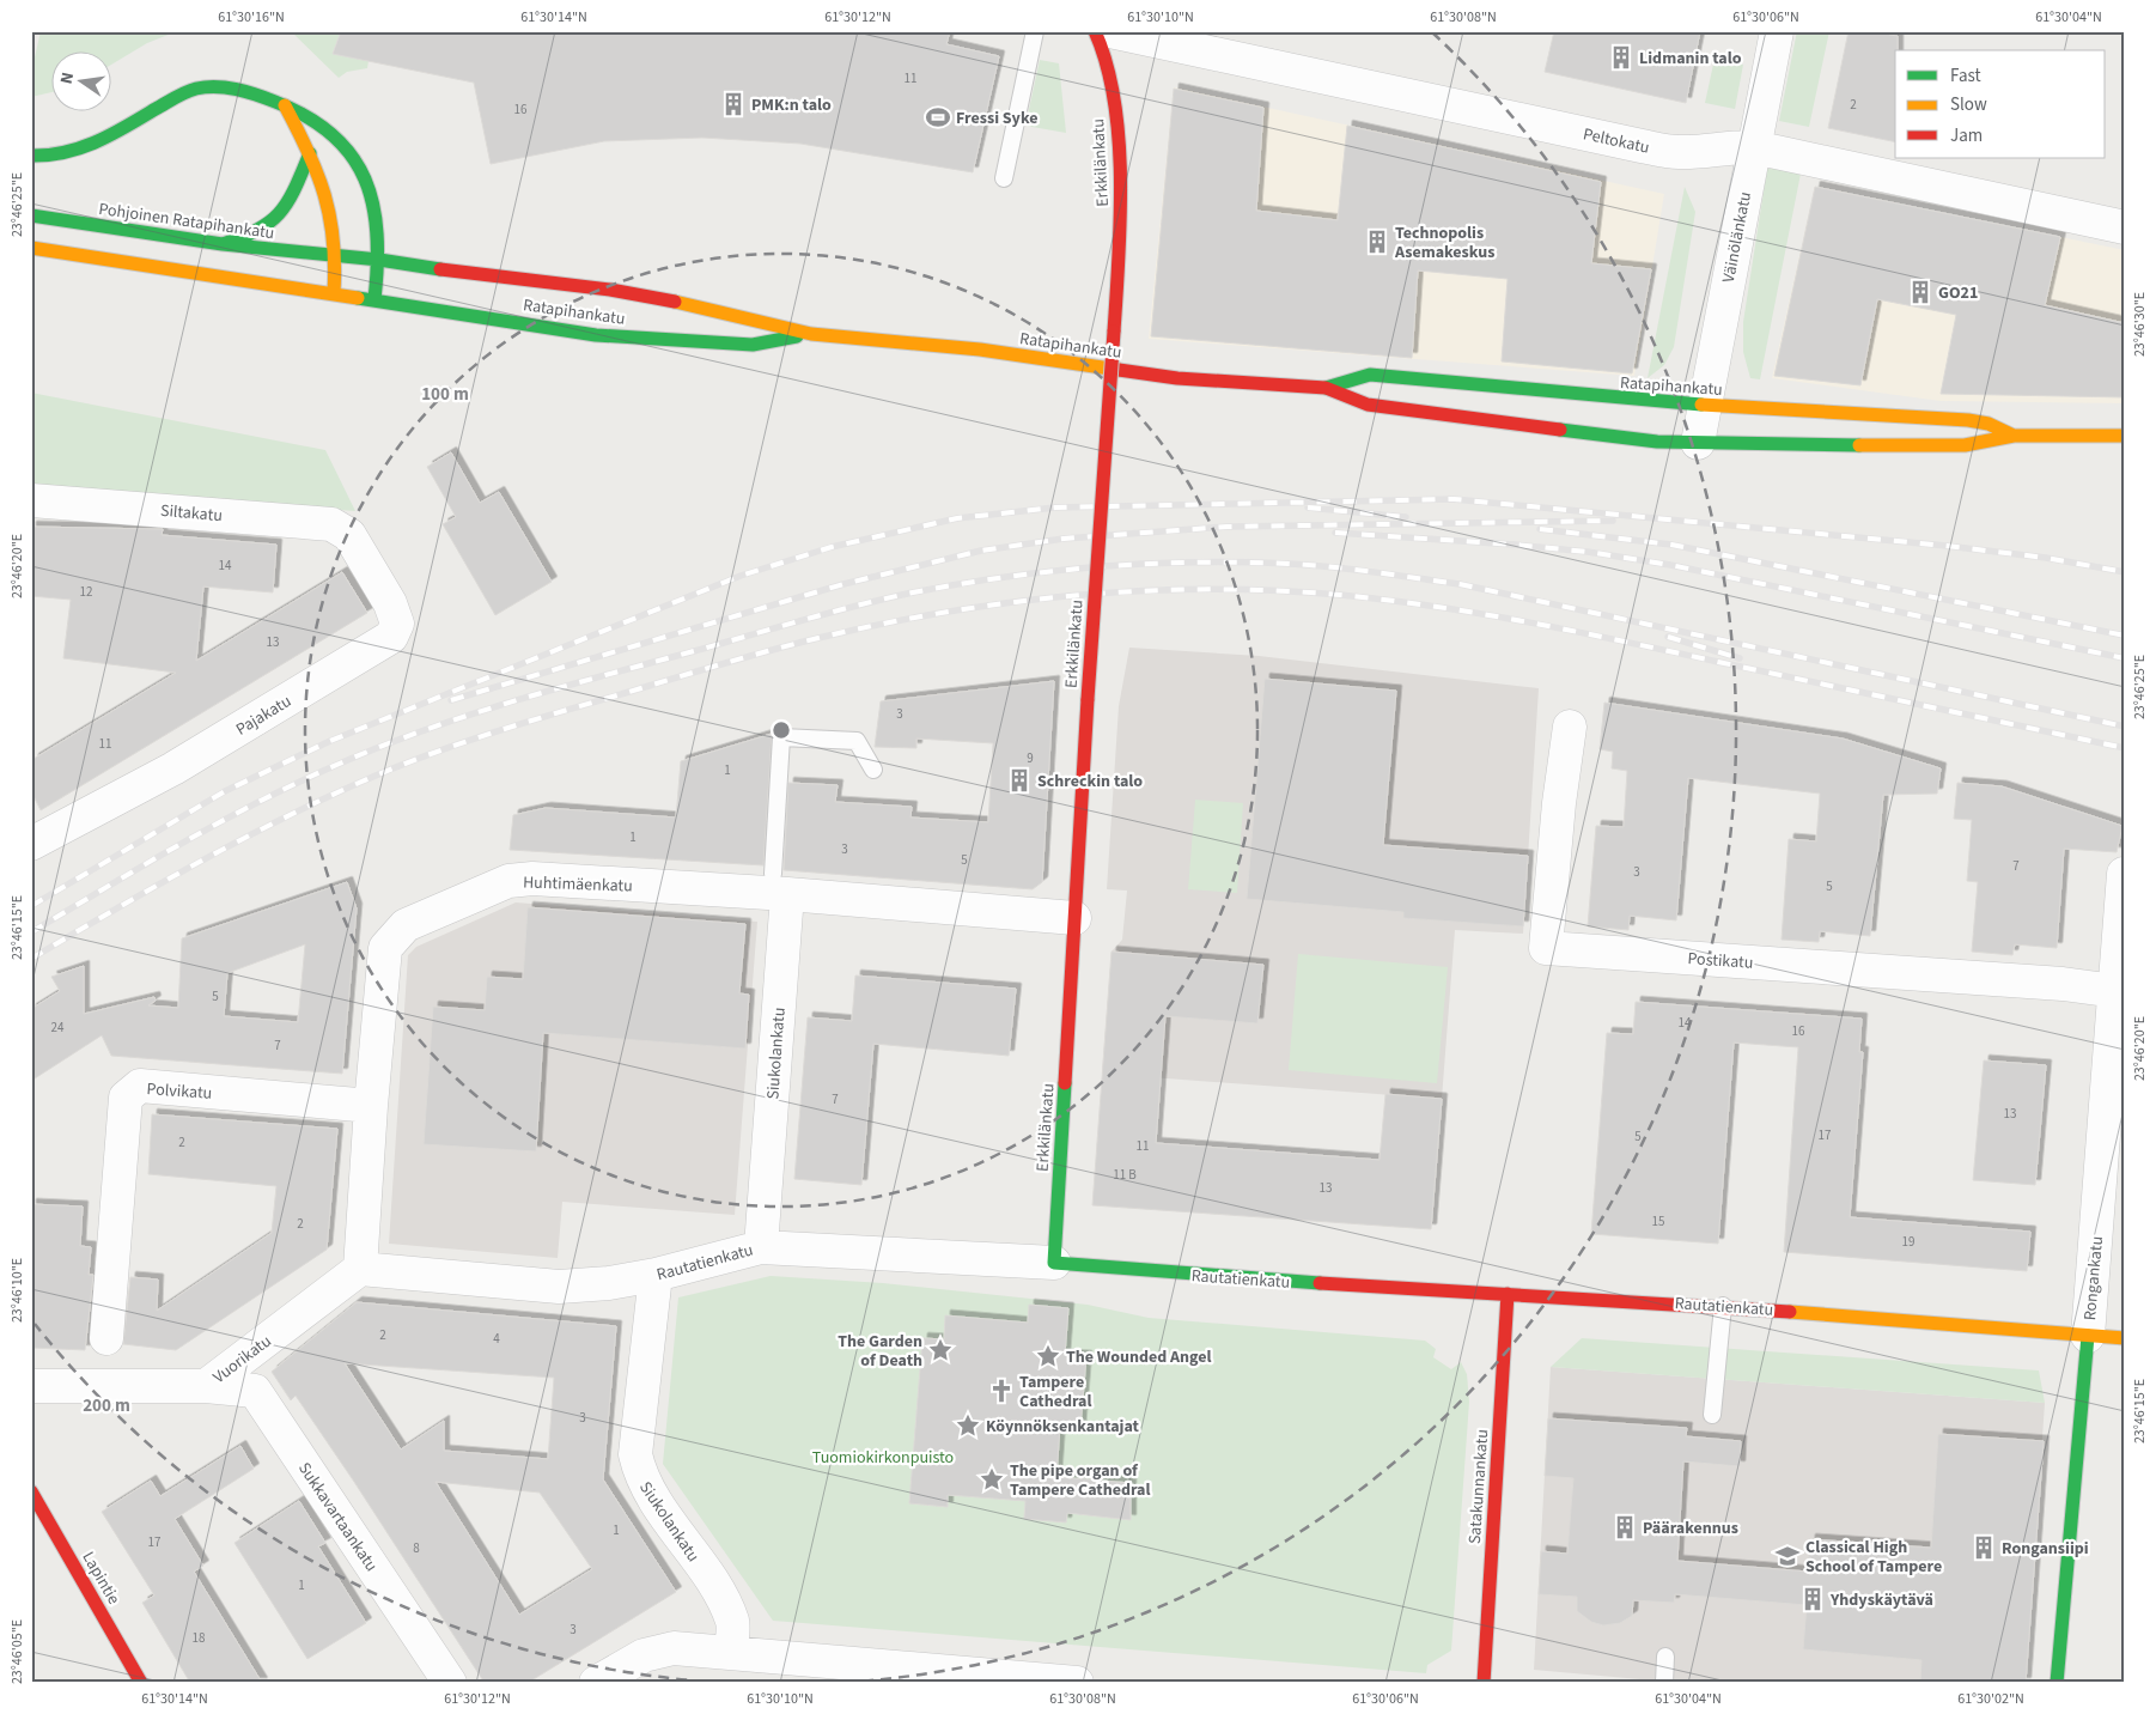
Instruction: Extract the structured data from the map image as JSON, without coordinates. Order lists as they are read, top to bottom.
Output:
{
  "streets": {
    "main road": [
      "Erkkilänkatu",
      "Pohjoinen Ratapihankatu",
      "Ratapihankatu",
      "Rautatienkatu",
      "Rongankatu",
      "Satakunnankatu",
      "Lapintie"
    ],
    "street": [
      "Peltokatu",
      "Väinölänkatu",
      "Siltakatu",
      "Pajakatu",
      "Huhtimäenkatu",
      "Postikatu",
      "Siukolankatu",
      "Polvikatu",
      "Vuorikatu",
      "Sukkavartaankatu"
    ]
  },
  "crossings": [
    ["Peltokatu", "Väinölänkatu"],
    ["Erkkilänkatu", "Huhtimäenkatu"],
    ["Erkkilänkatu", "Rautatienkatu"],
    ["Pohjoinen Ratapihankatu", "Ratapihankatu"],
    ["Väinölänkatu", "Ratapihankatu"],
    ["Siltakatu", "Pajakatu"],
    ["Huhtimäenkatu", "Siukolankatu"],
    ["Huhtimäenkatu", "Polvikatu"],
    ["Huhtimäenkatu", "Rautatienkatu"],
    ["Huhtimäenkatu", "Vuorikatu"],
    ["Postikatu", "Rongankatu"],
    ["Siukolankatu", "Rautatienkatu"],
    ["Rautatienkatu", "Rongankatu"],
    ["Rautatienkatu", "Vuorikatu"],
    ["Rautatienkatu", "Satakunnankatu"],
    ["Vuorikatu", "Sukkavartaankatu"]
  ],
  "parks": ["Tuomiokirkonpuisto"],
  "places": {
    "building": [
      "Lidmanin talo",
      "PMK:n talo",
      "Technopolis Asemakeskus",
      "GO21",
      "Schreckin talo",
      "Päärakennus",
      "Rongansiipi",
      "Yhdyskäytävä"
    ],
    "sports": ["Fressi Syke"],
    "place": [
      "The Garden of Death",
      "The Wounded Angel",
      "Köynnöksenkantajat",
      "The pipe organ of Tampere Cathedral"
    ],
    "church": ["Tampere Cathedral"],
    "school or university": ["Classical High School of Tampere"]
  },
  "house_numbers": [
    "11",
    "2",
    "16",
    "14",
    "12",
    "13",
    "3",
    "11",
    "9",
    "1",
    "1",
    "3",
    "5",
    "7",
    "3",
    "5",
    "5",
    "14",
    "24",
    "16",
    "7",
    "7",
    "13",
    "17",
    "5",
    "2",
    "11",
    "11 B",
    "13",
    "15",
    "2",
    "19",
    "2",
    "4",
    "3",
    "1",
    "17",
    "8",
    "1",
    "3",
    "18"
  ],
  "legend": ["Fast", "Slow", "Jam"],
  "north": "left",
  "coordinates": [
    "61°30'16\"N",
    "61°30'14\"N",
    "61°30'12\"N",
    "61°30'10\"N",
    "61°30'08\"N",
    "61°30'06\"N",
    "61°30'04\"N",
    "23°46'25\"E",
    "23°46'30\"E",
    "23°46'20\"E",
    "23°46'15\"E",
    "23°46'10\"E",
    "23°46'05\"E",
    "61°30'02\"N"
  ],
  "rings": ["100 m", "200 m"]
}
